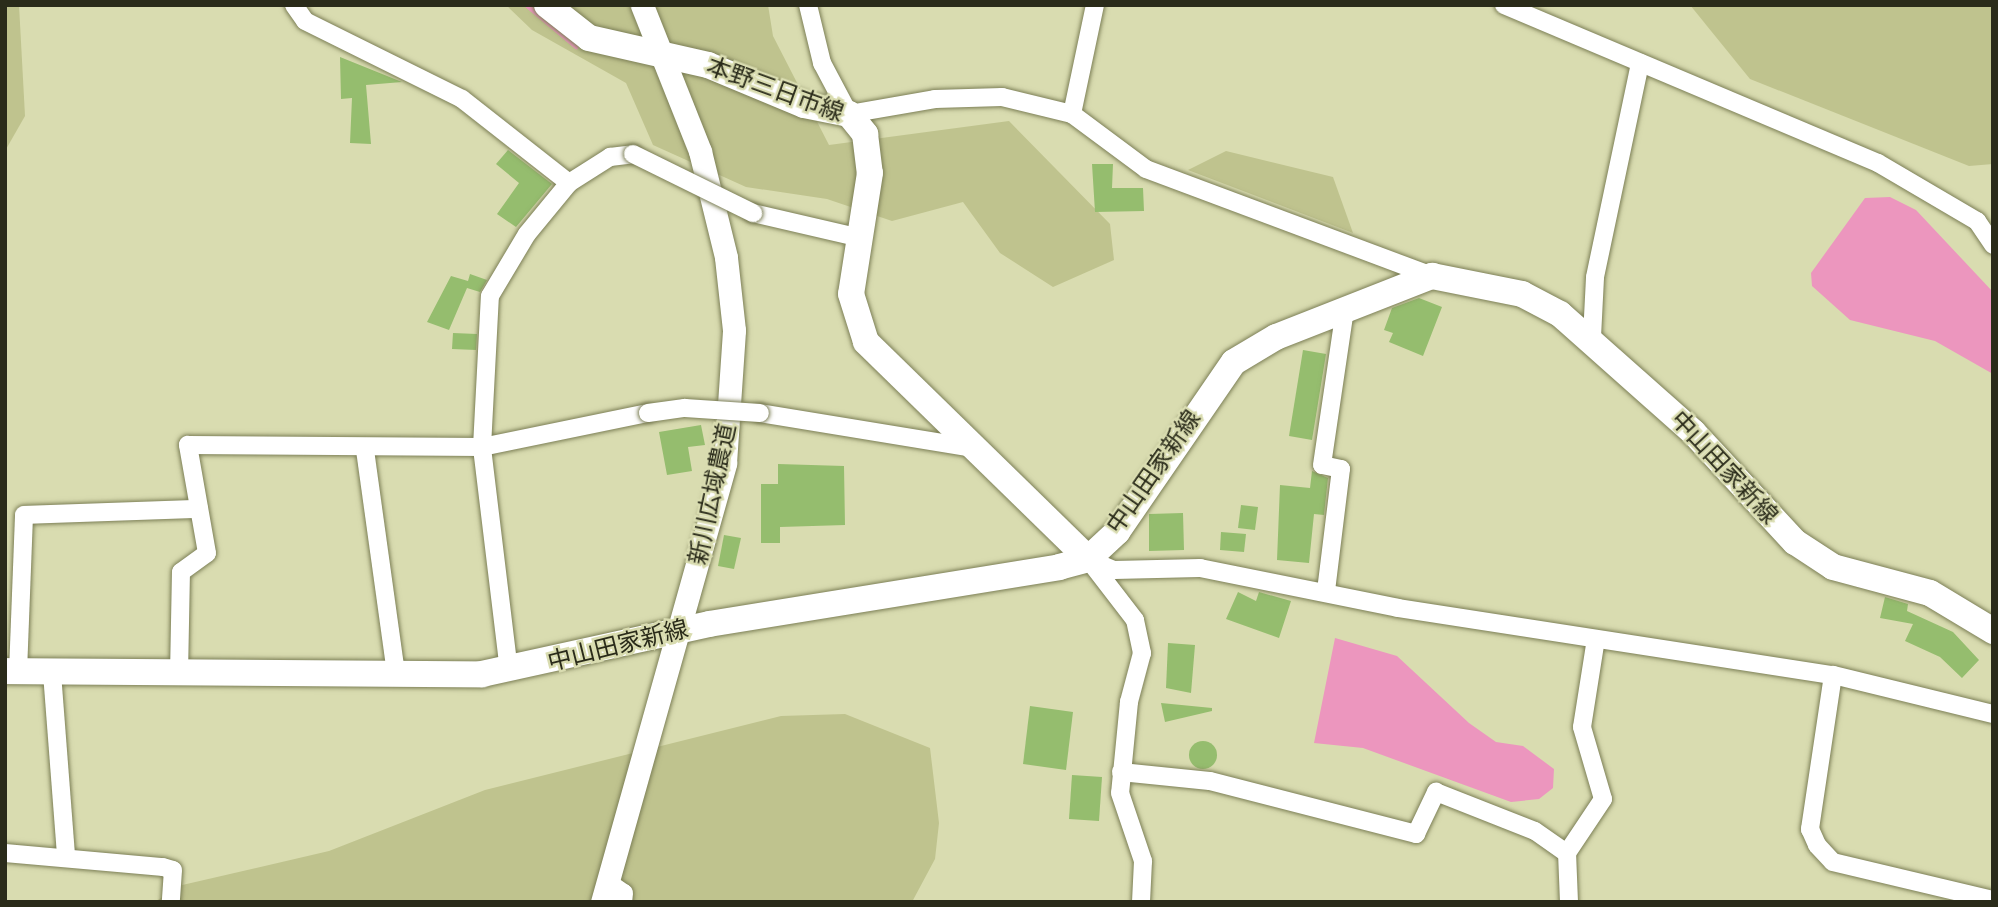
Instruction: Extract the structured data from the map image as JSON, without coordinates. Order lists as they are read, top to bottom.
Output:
{
  "streets": {
    "main road": ["本野三日市線", "中山田家新線"],
    "street": ["新川広域農道"]
  },
  "crossings": [
    ["本野三日市線", "中山田家新線"],
    ["本野三日市線", "新川広域農道"],
    ["中山田家新線", "新川広域農道"]
  ]
}
